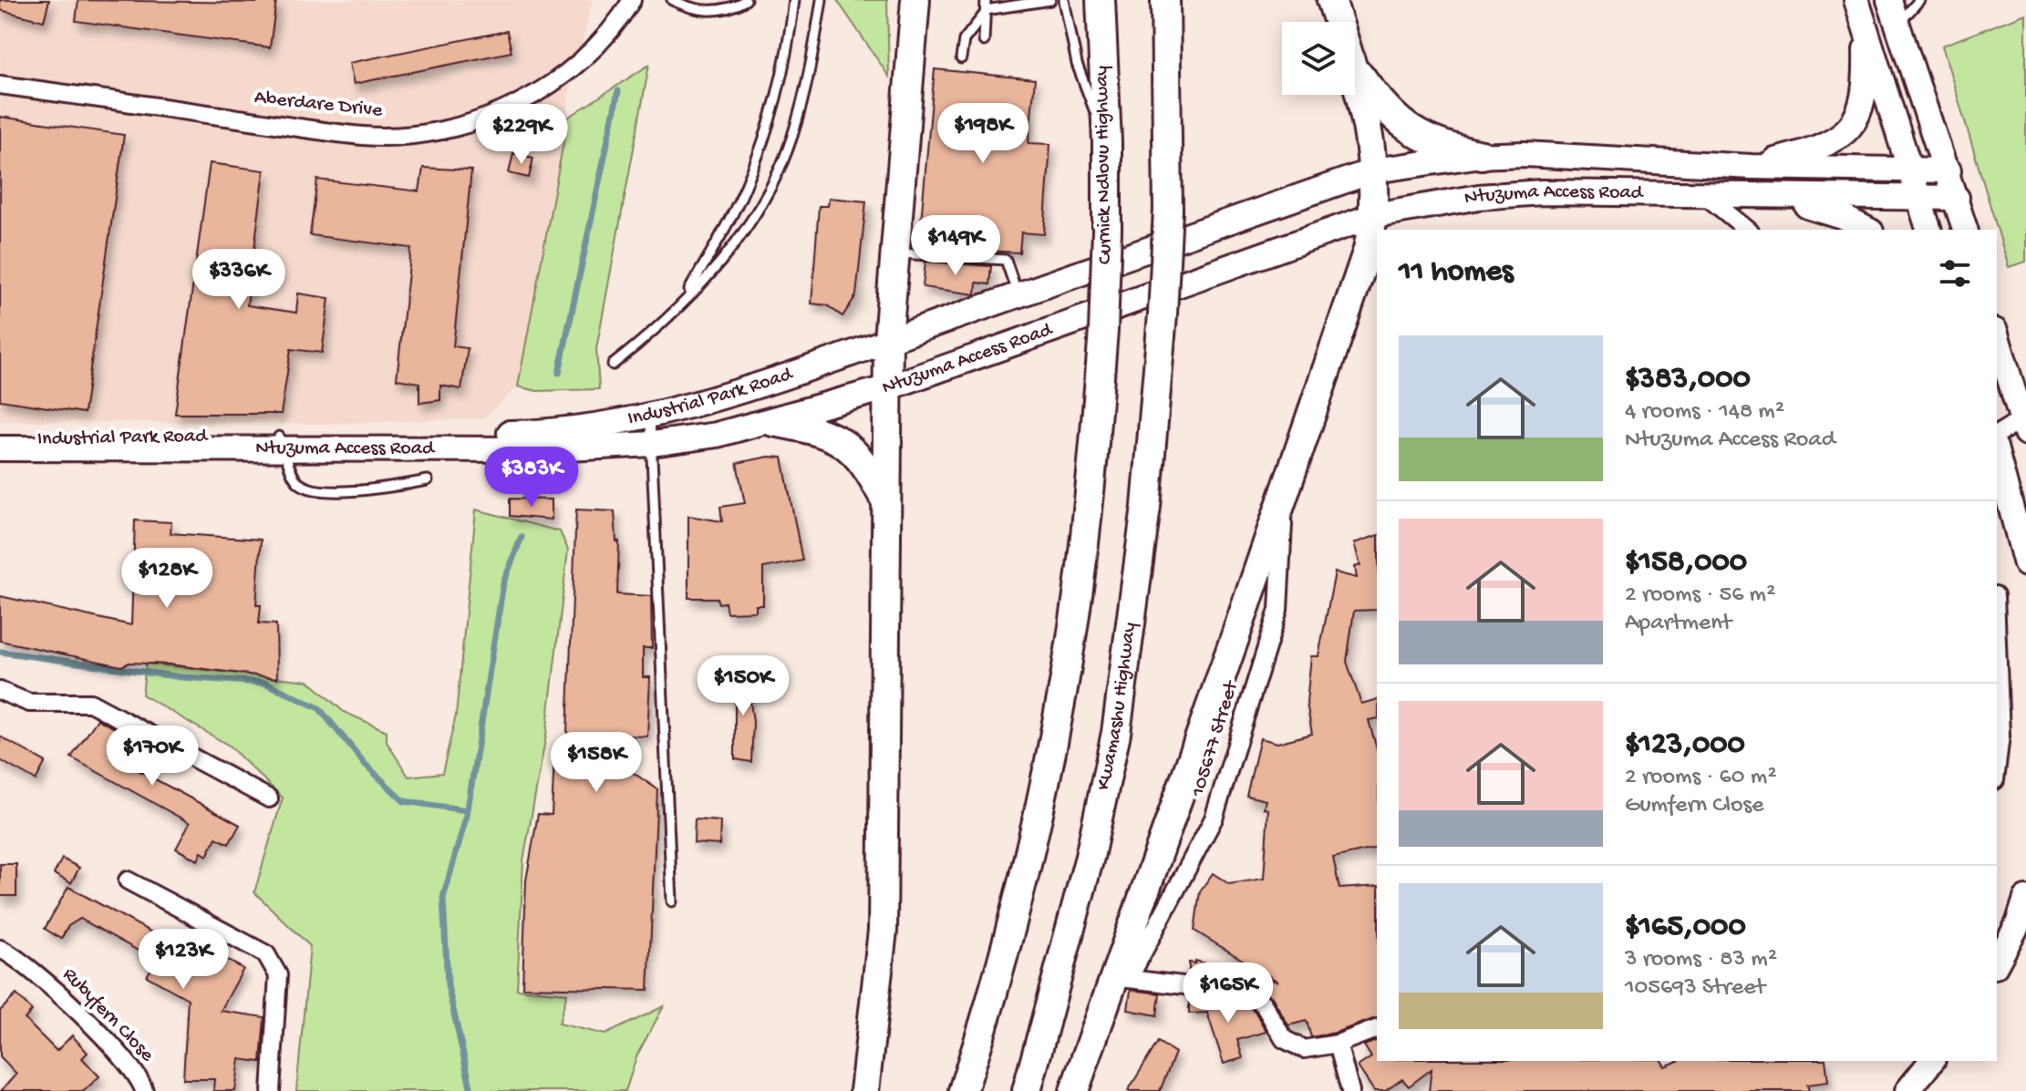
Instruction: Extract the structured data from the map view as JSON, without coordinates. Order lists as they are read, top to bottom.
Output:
{
  "streets": {
    "main road": ["Curnick Ndlovu Highway", "Kwamashu Highway"],
    "street": [
      "Aberdare Drive",
      "Ntuzuma Access Road",
      "Industrial Park Road",
      "105677 Street",
      "Rubyfern Close"
    ]
  },
  "crossings": [
    ["Ntuzuma Access Road", "Industrial Park Road"]
  ],
  "page": {
    "price": [
      "$198K",
      "$229K",
      "$149K",
      "$336K",
      "$383K",
      "$128K",
      "$150K",
      "$170K",
      "$158K",
      "$123K",
      "$165K"
    ],
    "heading": "11 homes",
    "list": [
      {
        "name": "$383,000",
        "note": "4 rooms · 148 m² · Ntuzuma Access Road"
      },
      {
        "name": "$158,000",
        "note": "2 rooms · 56 m² · Apartment"
      },
      {
        "name": "$123,000",
        "note": "2 rooms · 60 m² · Gumfern Close"
      },
      {
        "name": "$165,000",
        "note": "3 rooms · 83 m² · 105693 Street"
      }
    ]
  }
}
